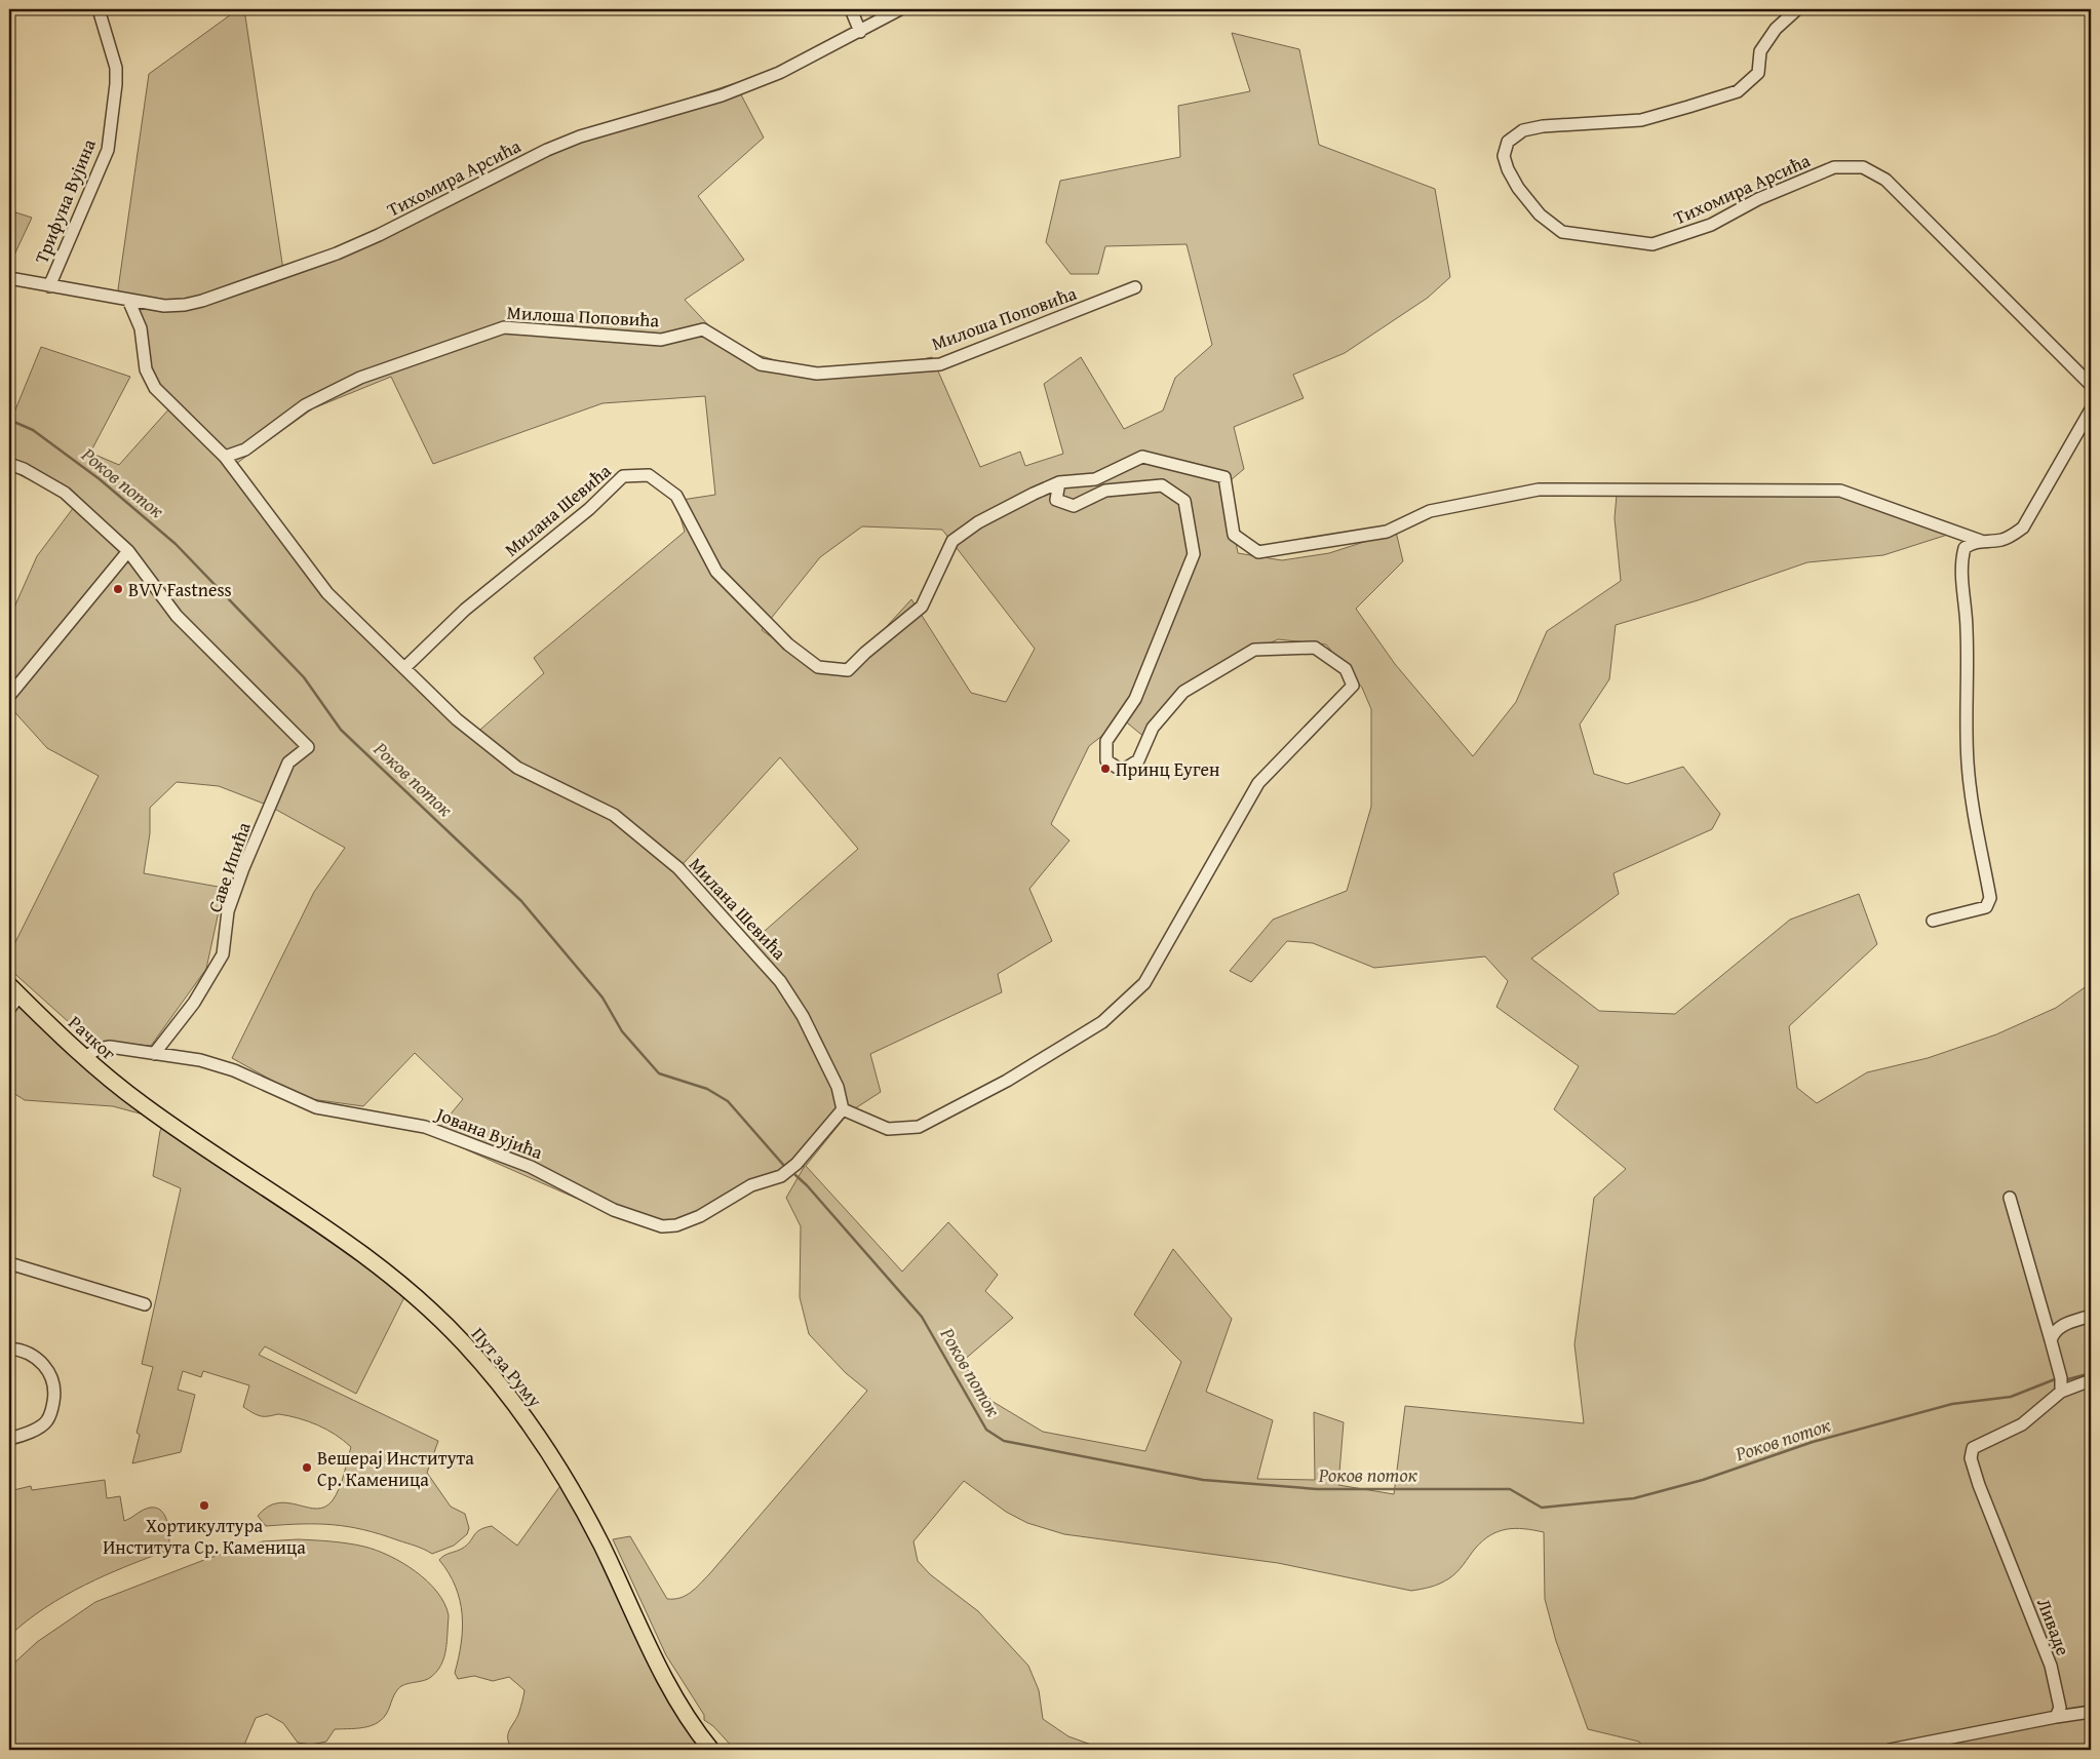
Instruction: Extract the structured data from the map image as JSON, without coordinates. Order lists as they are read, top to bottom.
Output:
{
  "streets": {
    "main road": ["Рачког", "Пут за Руму"],
    "street": [
      "Тихомира Арсића",
      "Трифуна Вујина",
      "Милоша Поповића",
      "Милана Шевића",
      "Саве Ипића",
      "Јована Вујића",
      "Ливаде"
    ]
  },
  "crossings": [
    ["Тихомира Арсића", "Трифуна Вујина"],
    ["Милоша Поповића", "Милана Шевића"],
    ["Милана Шевића", "Јована Вујића"],
    ["Саве Ипића", "Јована Вујића"],
    ["Рачког", "Јована Вујића"],
    ["Рачког", "Пут за Руму"]
  ],
  "water": ["Роков поток"],
  "places": [
    "BVV Fastness",
    "Принц Еуген",
    "Вешерај Института Ср. Каменица",
    "Хортикултура Института Ср. Каменица"
  ]
}
